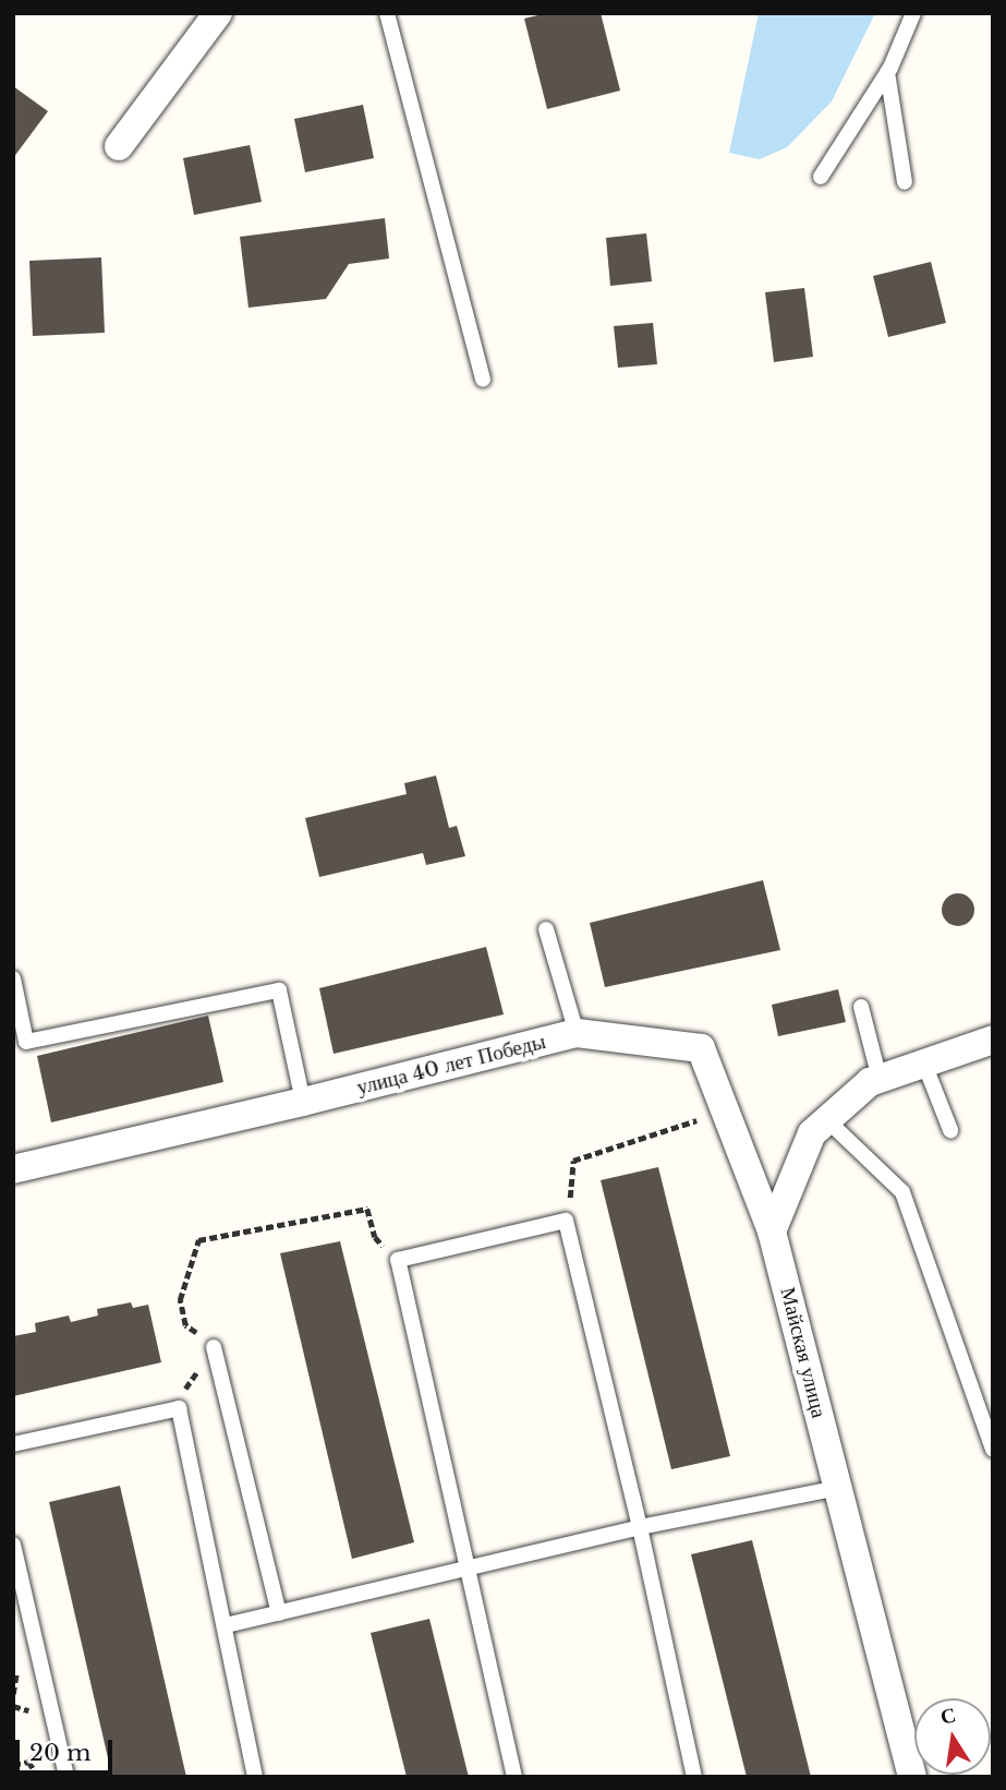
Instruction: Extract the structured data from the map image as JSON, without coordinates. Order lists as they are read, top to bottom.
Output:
{
  "streets": {
    "street": ["улица 40 лет Победы", "Майская улица"]
  },
  "crossings": [
    ["улица 40 лет Победы", "Майская улица"]
  ],
  "scale_bar": "20 m",
  "north": "top"
}
